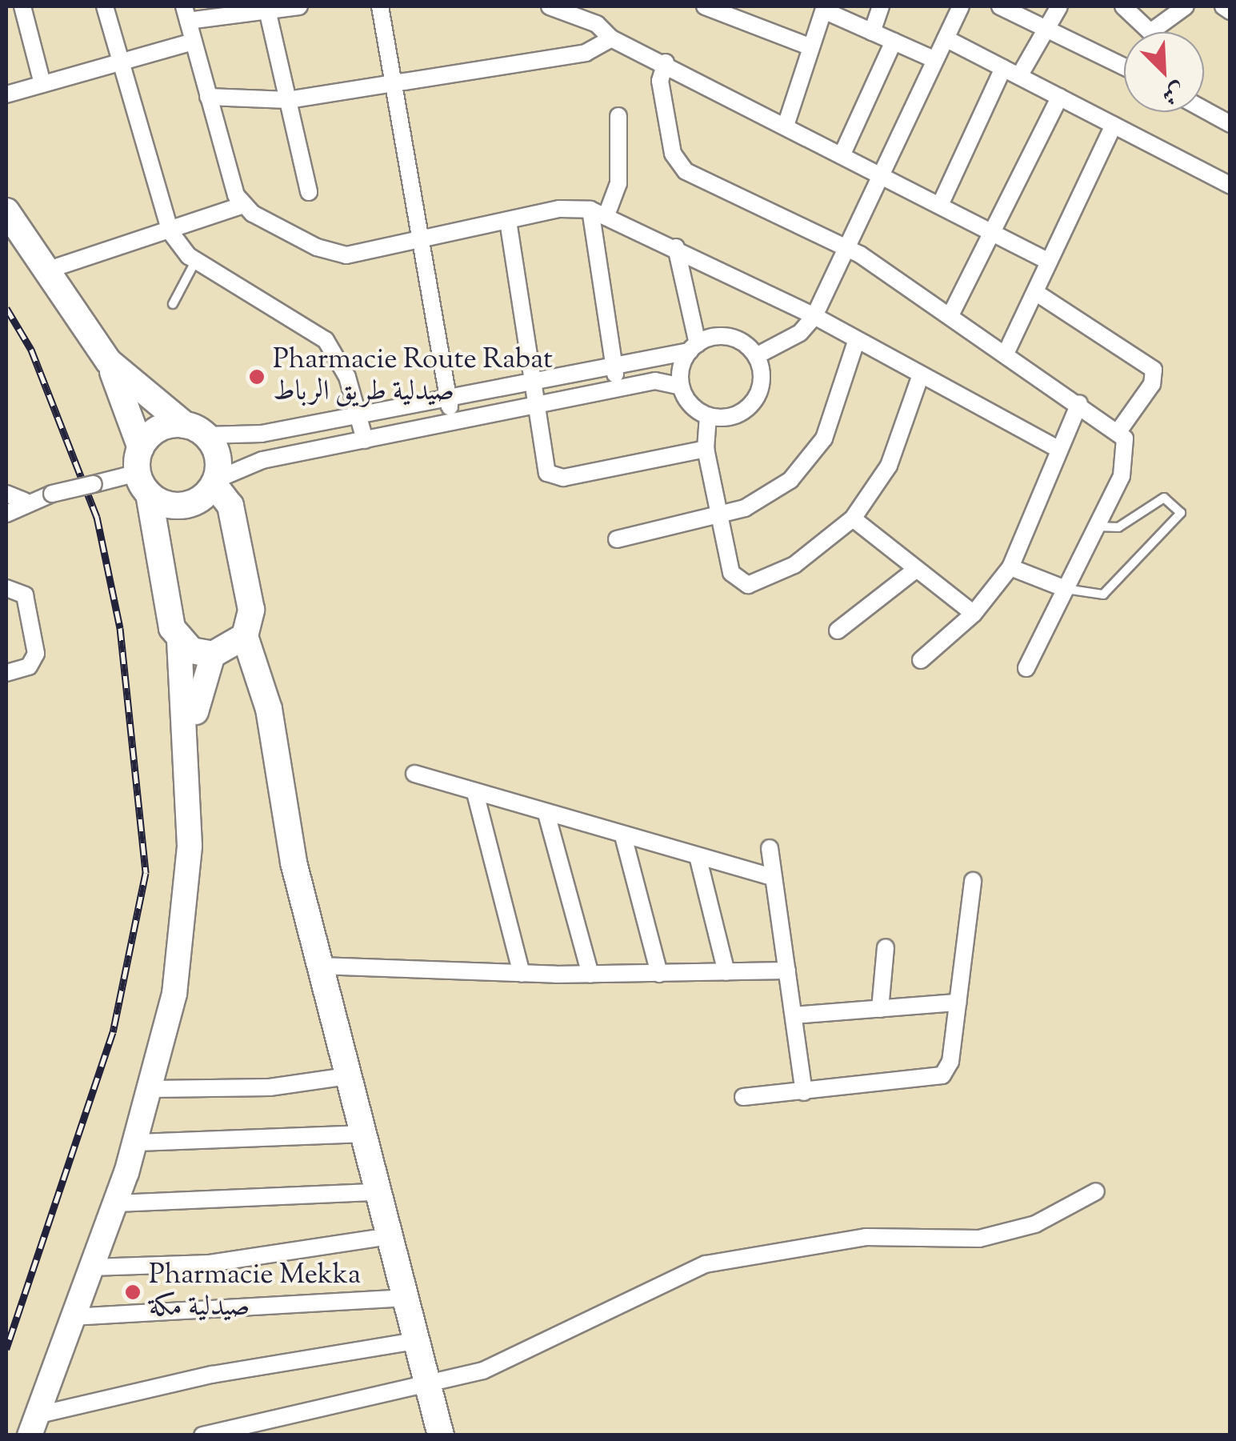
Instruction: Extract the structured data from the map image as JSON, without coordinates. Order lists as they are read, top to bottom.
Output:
{
  "places": ["Pharmacie Route Rabat صيدلية طريق الرباط", "Pharmacie Mekka صيدلية مكة"],
  "north": "bottom right"
}
